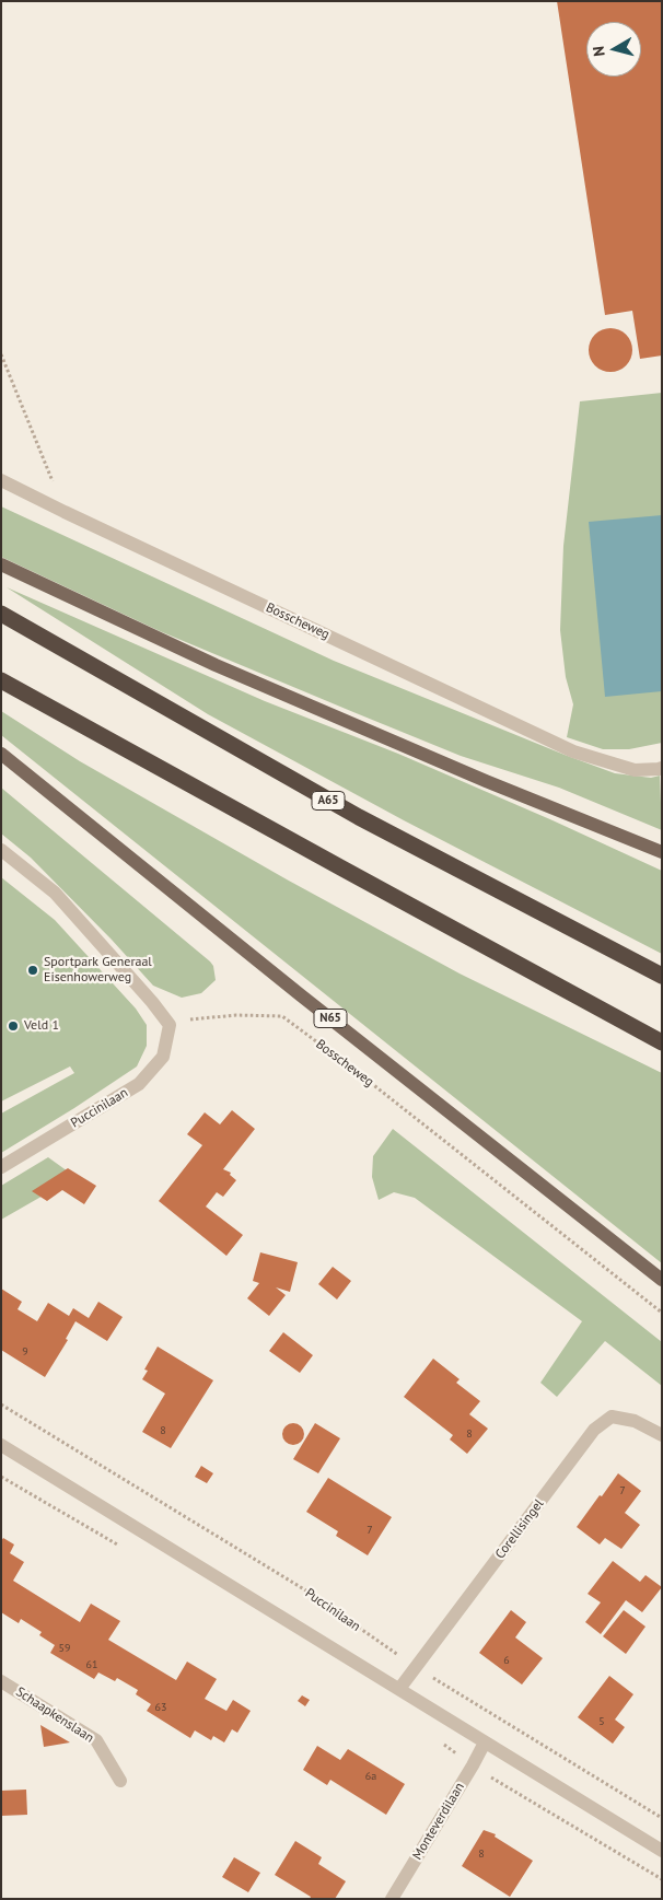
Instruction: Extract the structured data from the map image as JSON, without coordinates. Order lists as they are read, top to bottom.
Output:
{
  "streets": {
    "highway": ["A65"],
    "main road": ["N65"],
    "street": [
      "Bosscheweg",
      "Puccinilaan",
      "Corellisingel",
      "Schaapkenslaan",
      "Monteverdilaan"
    ]
  },
  "crossings": [
    ["Bosscheweg", "Puccinilaan"],
    ["Puccinilaan", "Corellisingel"]
  ],
  "places": ["Sportpark Generaal Eisenhowerweg", "Veld 1"],
  "house_numbers": [
    "9",
    "8",
    "8",
    "7",
    "7",
    "59",
    "6",
    "61",
    "63",
    "5",
    "6a",
    "8"
  ],
  "north": "left"
}
